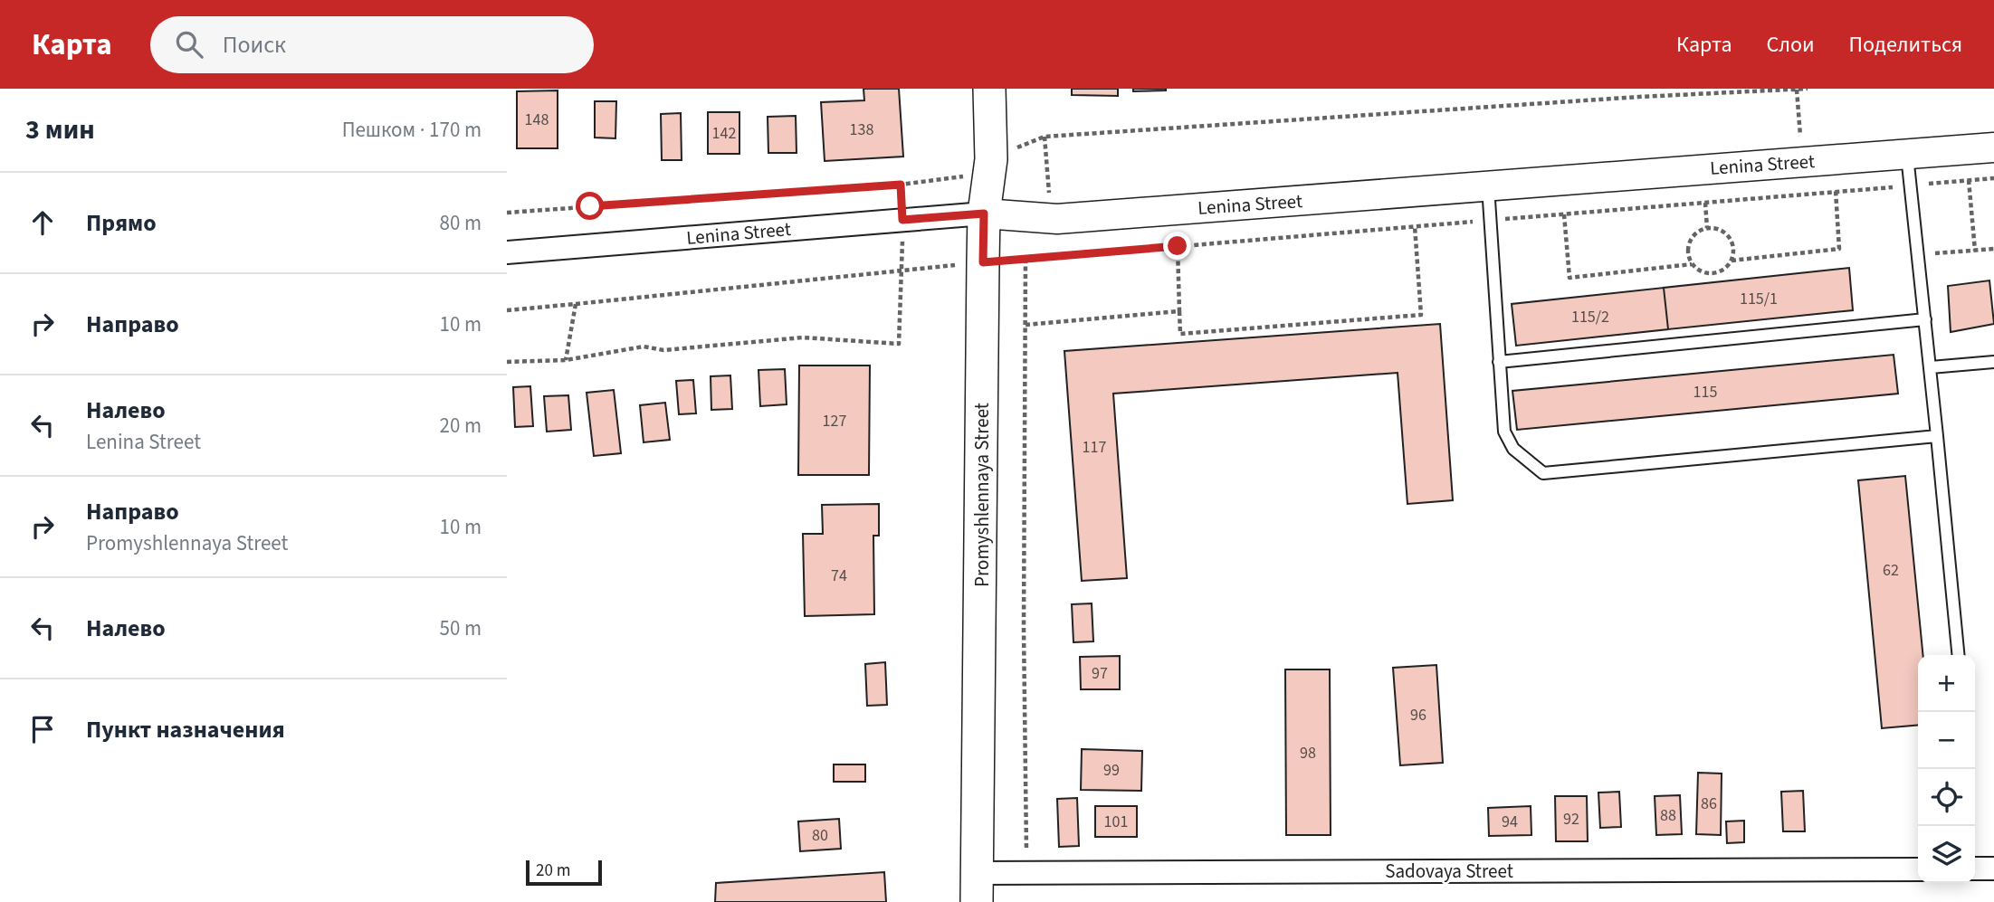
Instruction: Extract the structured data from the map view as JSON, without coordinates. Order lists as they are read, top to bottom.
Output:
{
  "streets": {
    "main road": ["Promyshlennaya Street"],
    "street": ["Lenina Street", "Sadovaya Street"]
  },
  "crossings": [
    ["Lenina Street", "Promyshlennaya Street"],
    ["Promyshlennaya Street", "Sadovaya Street"]
  ],
  "house_numbers": [
    "148",
    "138",
    "142",
    "115/1",
    "115/2",
    "115",
    "127",
    "117",
    "62",
    "74",
    "97",
    "96",
    "98",
    "99",
    "86",
    "88",
    "92",
    "101",
    "94",
    "80"
  ],
  "scale_bar": "20 m",
  "page": {
    "header": "Карта",
    "search": "Поиск",
    "nav": ["Карта", "Слои", "Поделиться"],
    "heading": ["3 мин", "Пешком · 170 m"],
    "list": [
      ["Прямо", "80 m"],
      ["Направо", "10 m"],
      ["Налево", "Lenina Street", "20 m"],
      ["Направо", "Promyshlennaya Street", "10 m"],
      ["Налево", "50 m"],
      "Пункт назначения"
    ],
    "map_buttons": ["+", "−"],
    "scale": "20 m"
  }
}
